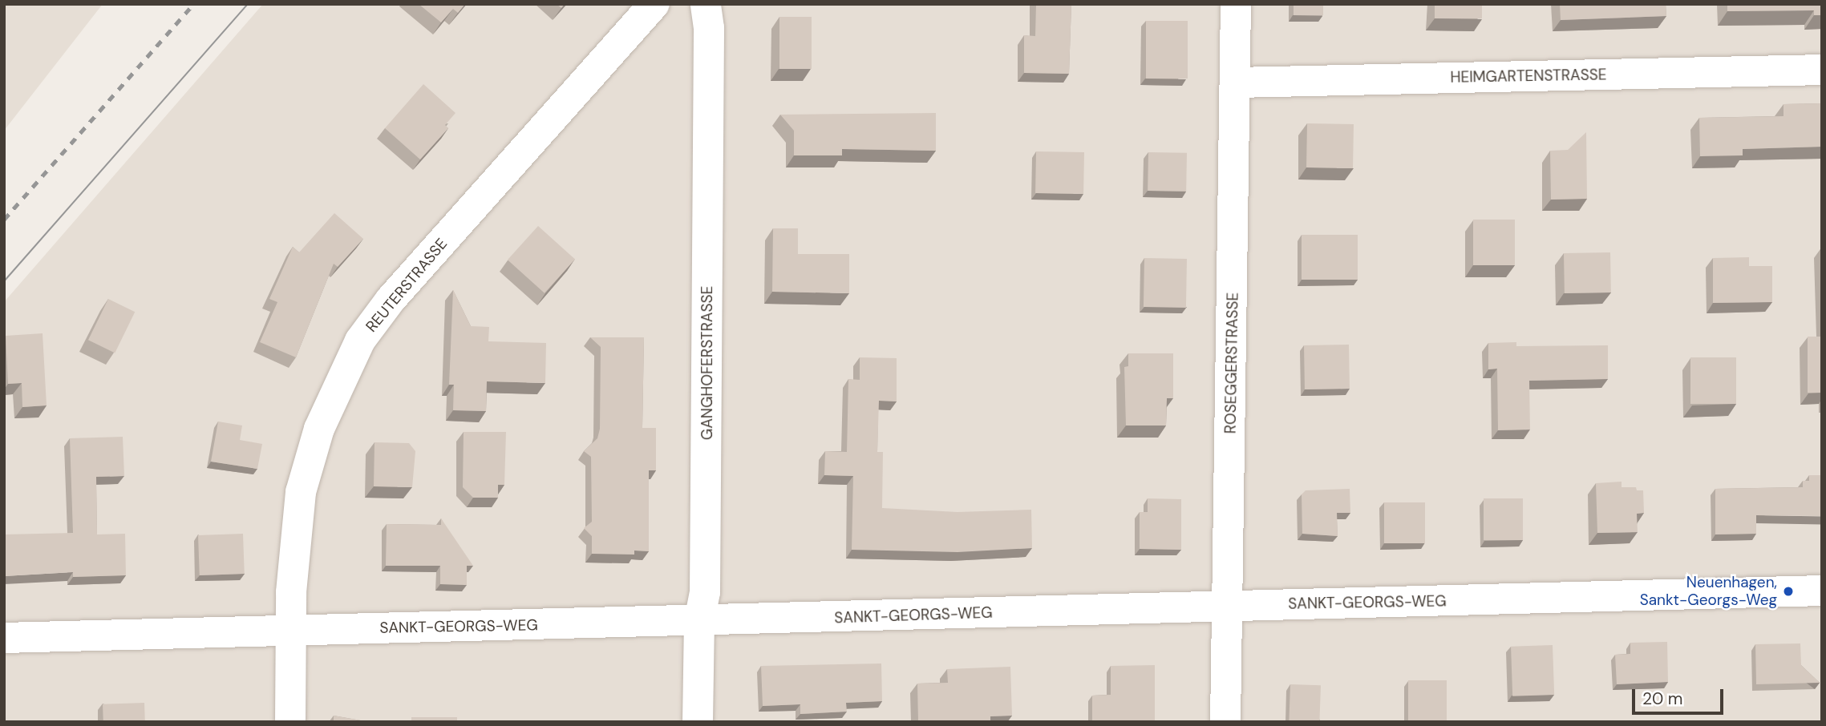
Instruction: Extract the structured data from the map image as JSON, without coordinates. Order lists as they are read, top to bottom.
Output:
{
  "streets": {
    "street": [
      "HEIMGARTENSTRASSE",
      "REUTERSTRASSE",
      "GANGHOFERSTRASSE",
      "ROSEGGERSTRASSE",
      "SANKT-GEORGS-WEG"
    ]
  },
  "crossings": [
    ["HEIMGARTENSTRASSE", "ROSEGGERSTRASSE"],
    ["REUTERSTRASSE", "SANKT-GEORGS-WEG"],
    ["GANGHOFERSTRASSE", "SANKT-GEORGS-WEG"],
    ["ROSEGGERSTRASSE", "SANKT-GEORGS-WEG"]
  ],
  "places": ["Neuenhagen, Sankt-Georgs-Weg"],
  "scale_bar": "20 m"
}
